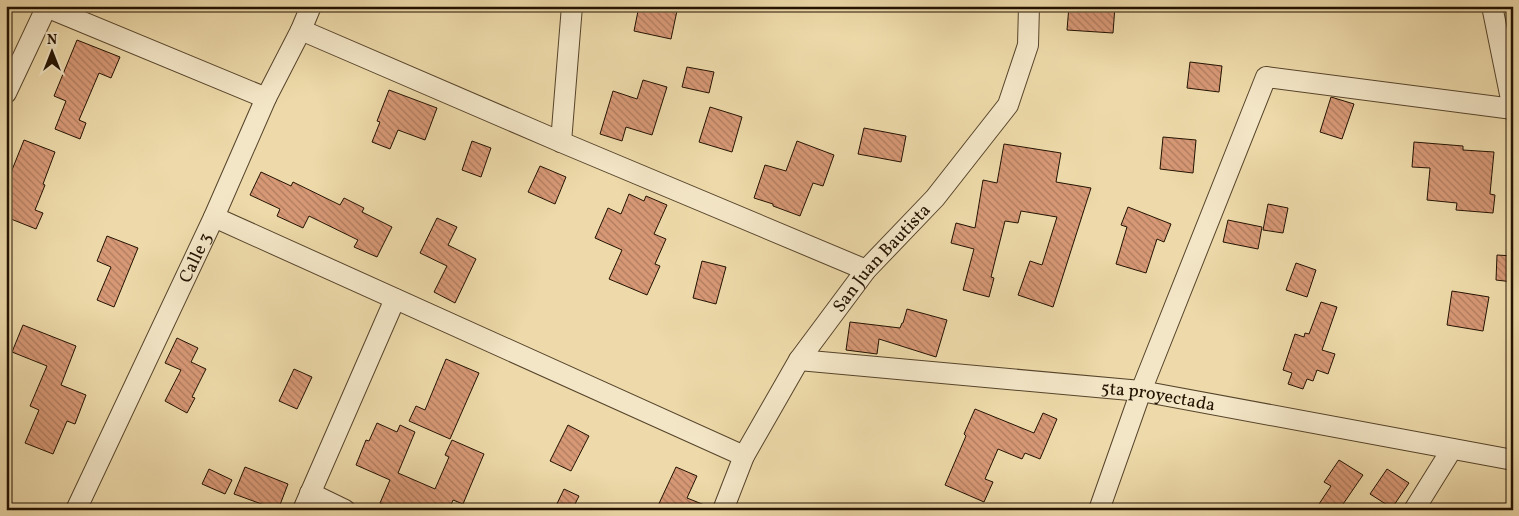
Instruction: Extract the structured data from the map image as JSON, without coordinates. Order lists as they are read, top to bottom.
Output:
{
  "streets": {
    "street": ["Calle 3", "San Juan Bautista", "5ta proyectada"]
  },
  "crossings": [
    ["San Juan Bautista", "5ta proyectada"]
  ],
  "north": "top"
}
